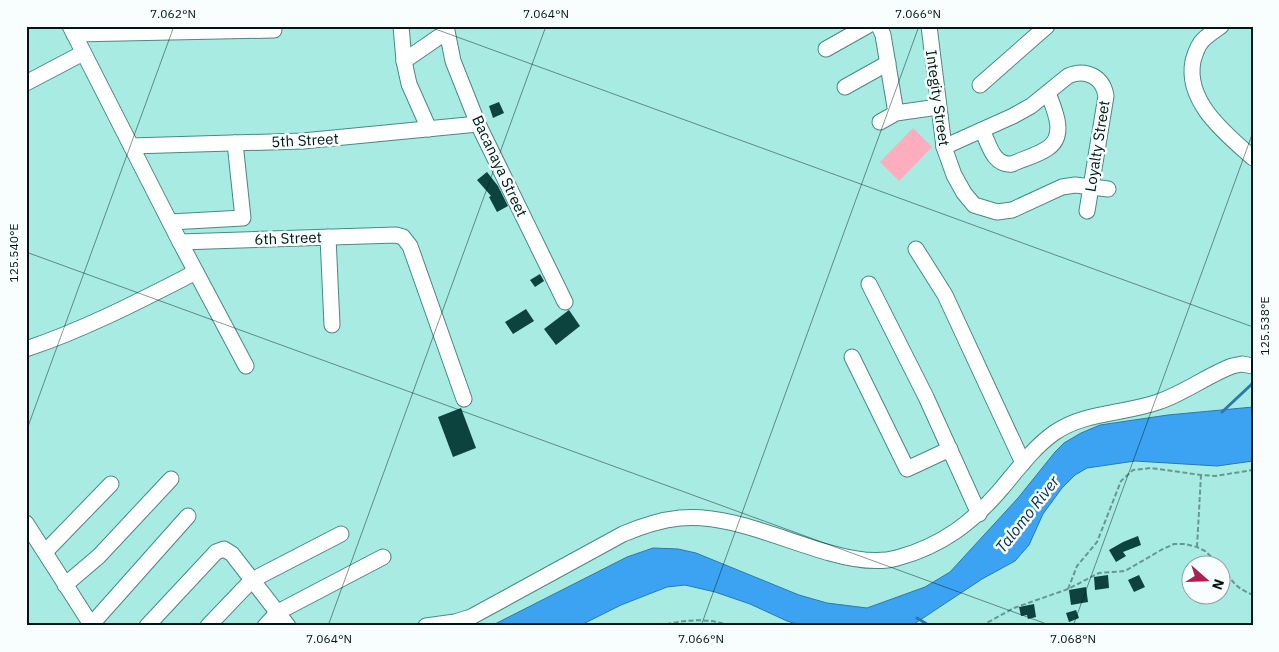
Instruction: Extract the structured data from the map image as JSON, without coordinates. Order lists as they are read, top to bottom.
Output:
{
  "streets": {
    "street": [
      "Integity Street",
      "5th Street",
      "Loyalty Street",
      "Bacanaya Street",
      "6th Street"
    ]
  },
  "crossings": [
    ["Integity Street", "Loyalty Street"],
    ["5th Street", "Bacanaya Street"]
  ],
  "water": ["Talomo River"],
  "north": "right",
  "coordinates": [
    "7.062°N",
    "7.064°N",
    "7.066°N",
    "125.540°E",
    "125.538°E",
    "7.068°N"
  ]
}
